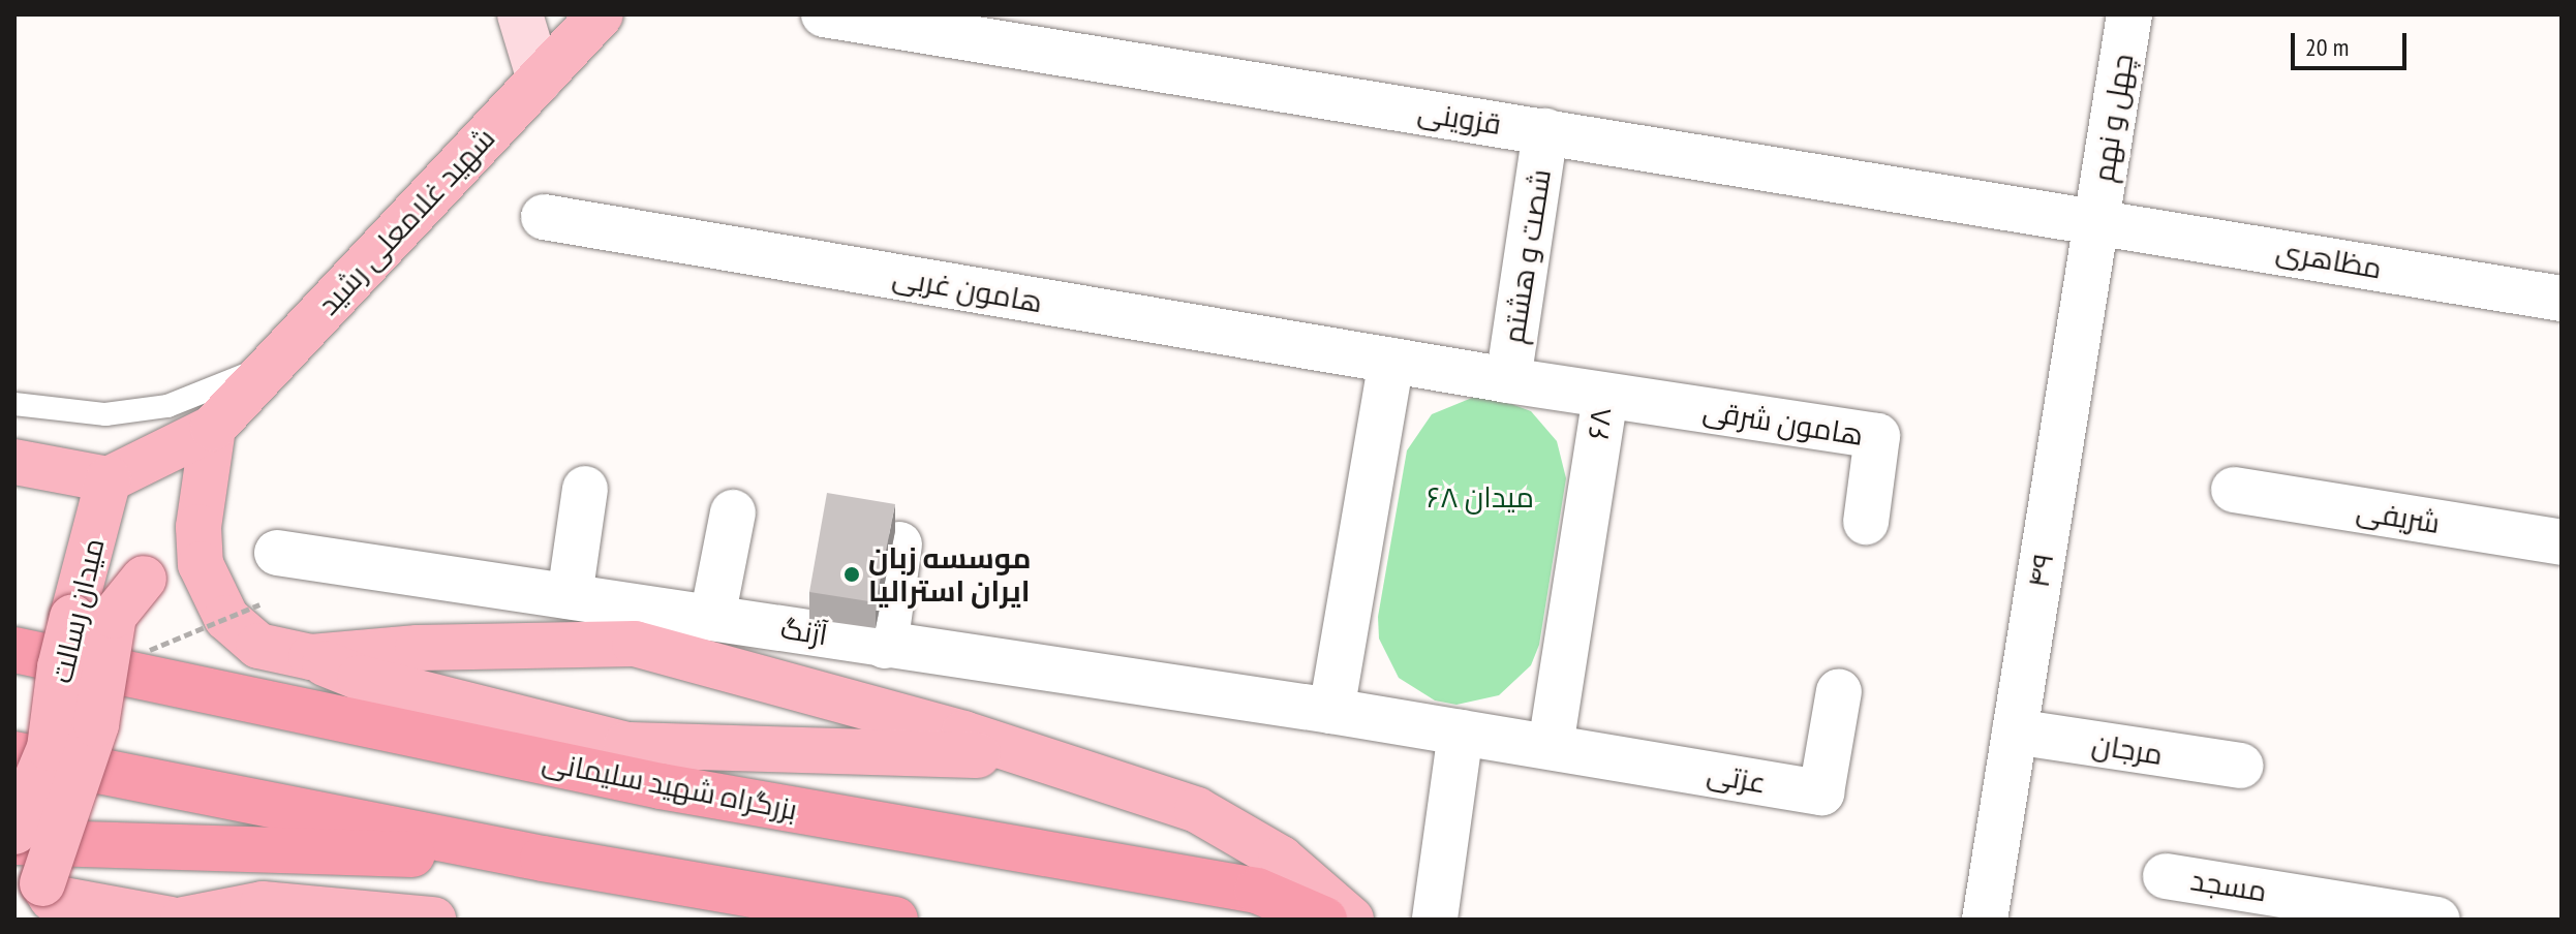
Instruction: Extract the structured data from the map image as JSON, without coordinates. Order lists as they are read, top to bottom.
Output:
{
  "streets": {
    "highway": ["بزرگراه شهید سلیمانی"],
    "main road": ["شهید غلامعلی رشید", "میدان رسالت"],
    "street": [
      "قزوینی",
      "چهل و نهم",
      "شصت و هشتم",
      "مظاهری",
      "هامون غربی",
      "هامون شرقی",
      "۶۸",
      "شریفی",
      "۴۹",
      "آژنگ",
      "مرجان",
      "عزتی",
      "مسجد"
    ]
  },
  "crossings": [
    ["قزوینی", "چهل و نهم"],
    ["قزوینی", "شصت و هشتم"],
    ["قزوینی", "مظاهری"],
    ["قزوینی", "۴۹"],
    ["چهل و نهم", "مظاهری"],
    ["چهل و نهم", "۴۹"],
    ["شهید غلامعلی رشید", "میدان رسالت"],
    ["شصت و هشتم", "۶۸"],
    ["مظاهری", "۴۹"],
    ["هامون غربی", "۶۸"],
    ["هامون شرقی", "۶۸"],
    ["۶۸", "عزتی"],
    ["۴۹", "مرجان"]
  ],
  "parks": ["میدان ۶۸"],
  "places": ["موسسه زبان ایران استرالیا"],
  "scale_bar": "20 m"
}
